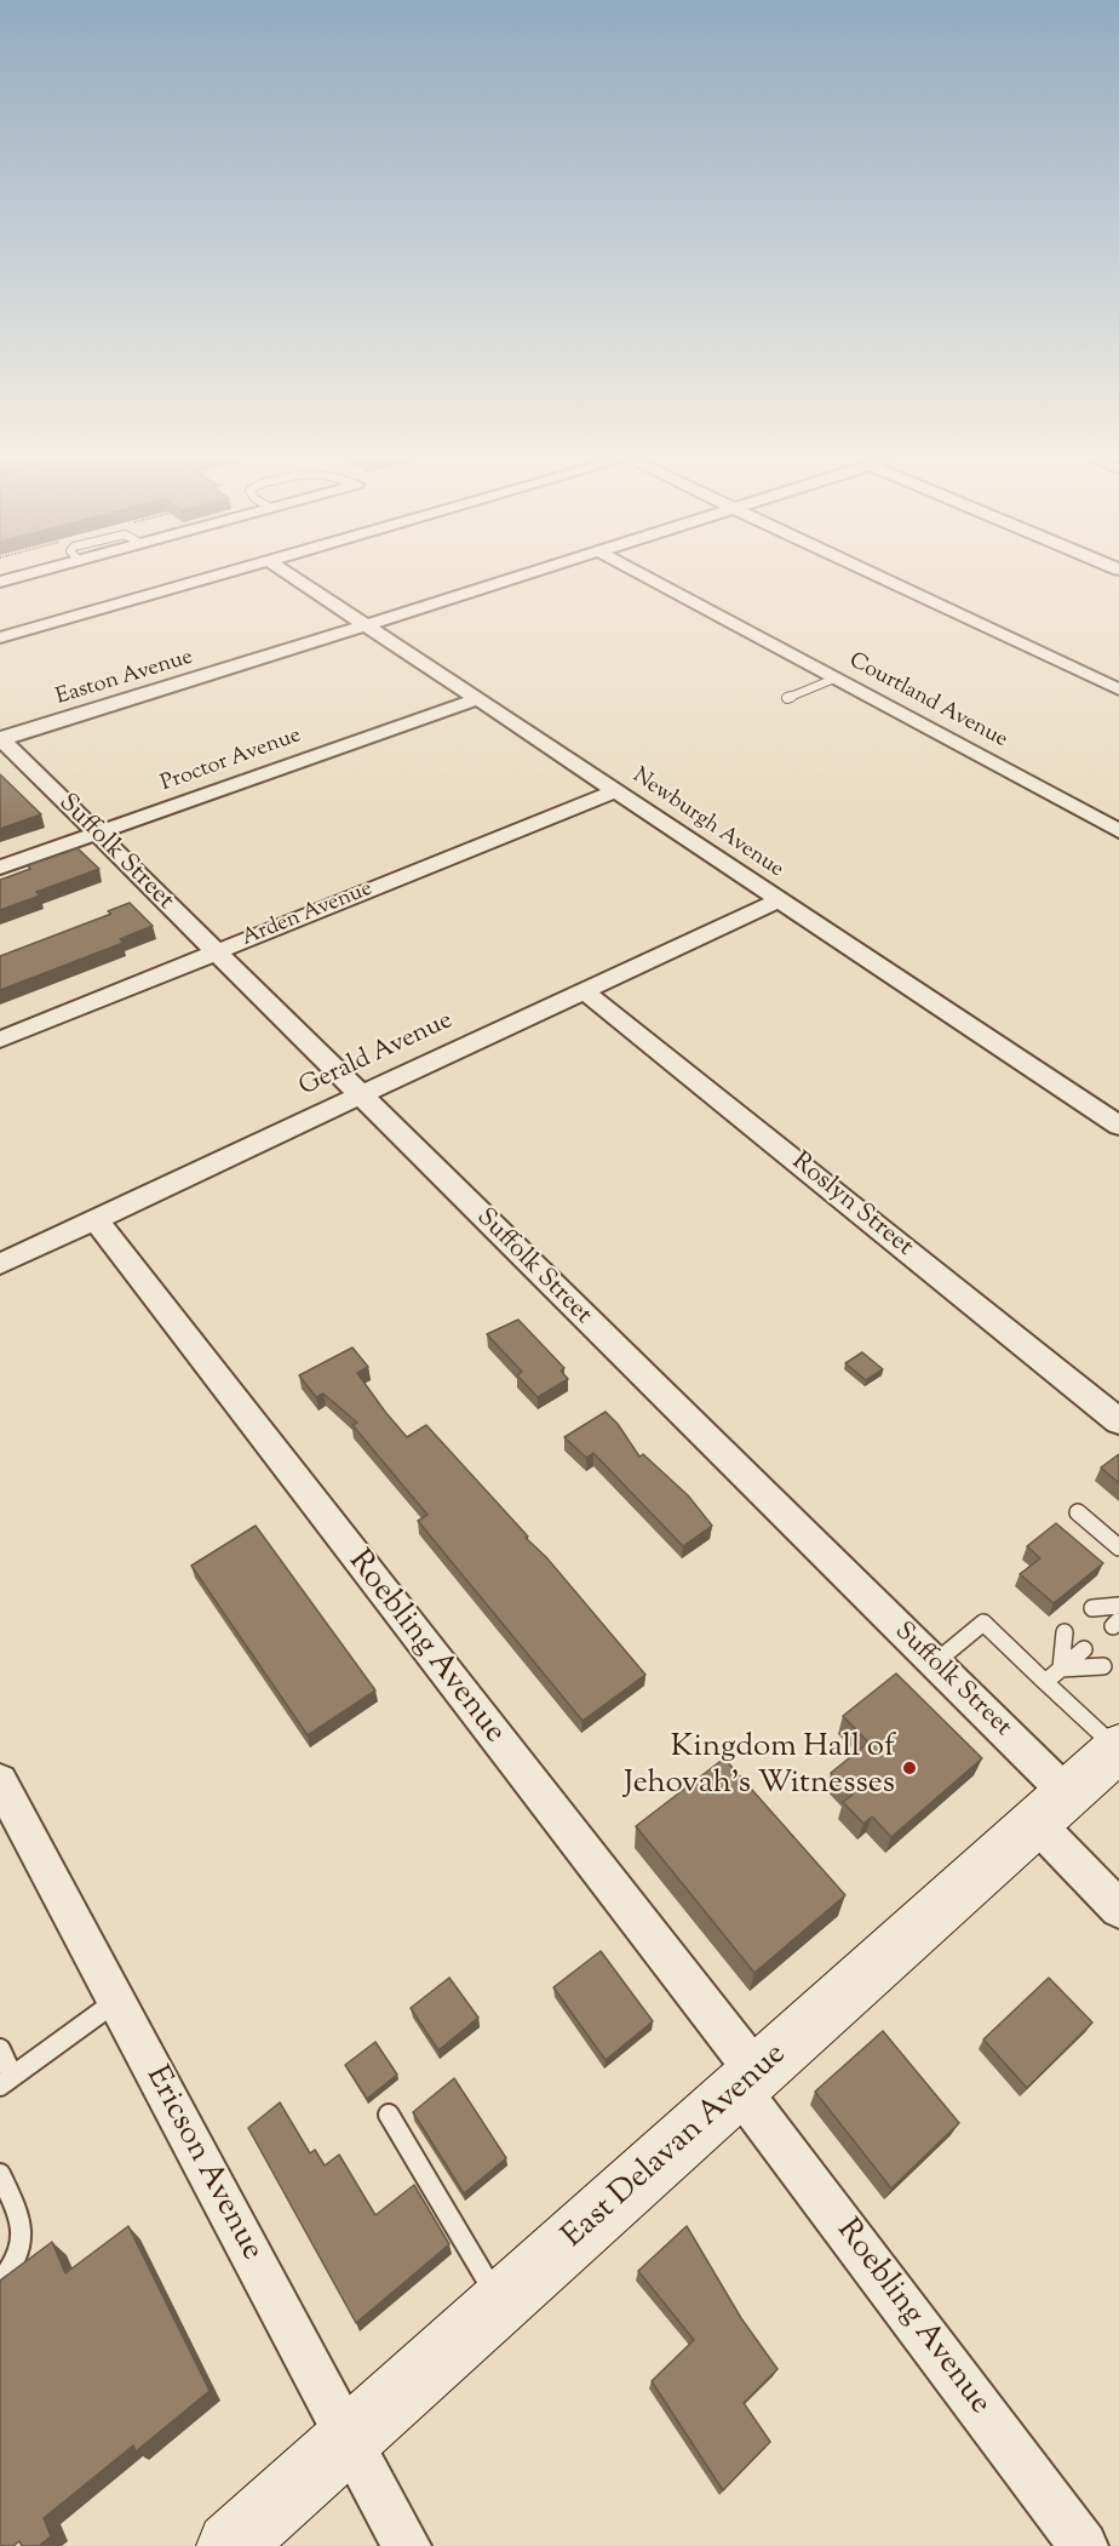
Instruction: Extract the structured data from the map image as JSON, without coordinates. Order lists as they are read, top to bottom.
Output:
{
  "streets": {
    "street": [
      "Easton Avenue",
      "Courtland Avenue",
      "Proctor Avenue",
      "Newburgh Avenue",
      "Suffolk Street",
      "Arden Avenue",
      "Gerald Avenue",
      "Roslyn Street",
      "Roebling Avenue",
      "East Delavan Avenue",
      "Ericson Avenue"
    ]
  },
  "crossings": [
    ["Easton Avenue", "Newburgh Avenue"],
    ["Easton Avenue", "Suffolk Street"],
    ["Proctor Avenue", "Newburgh Avenue"],
    ["Proctor Avenue", "Suffolk Street"],
    ["Newburgh Avenue", "Arden Avenue"],
    ["Newburgh Avenue", "Gerald Avenue"],
    ["Suffolk Street", "Arden Avenue"],
    ["Suffolk Street", "Gerald Avenue"],
    ["Suffolk Street", "East Delavan Avenue"],
    ["Gerald Avenue", "Roslyn Street"],
    ["Gerald Avenue", "Roebling Avenue"],
    ["Roebling Avenue", "East Delavan Avenue"],
    ["East Delavan Avenue", "Ericson Avenue"]
  ],
  "places": ["Kingdom Hall of Jehovah’s Witnesses"]
}
